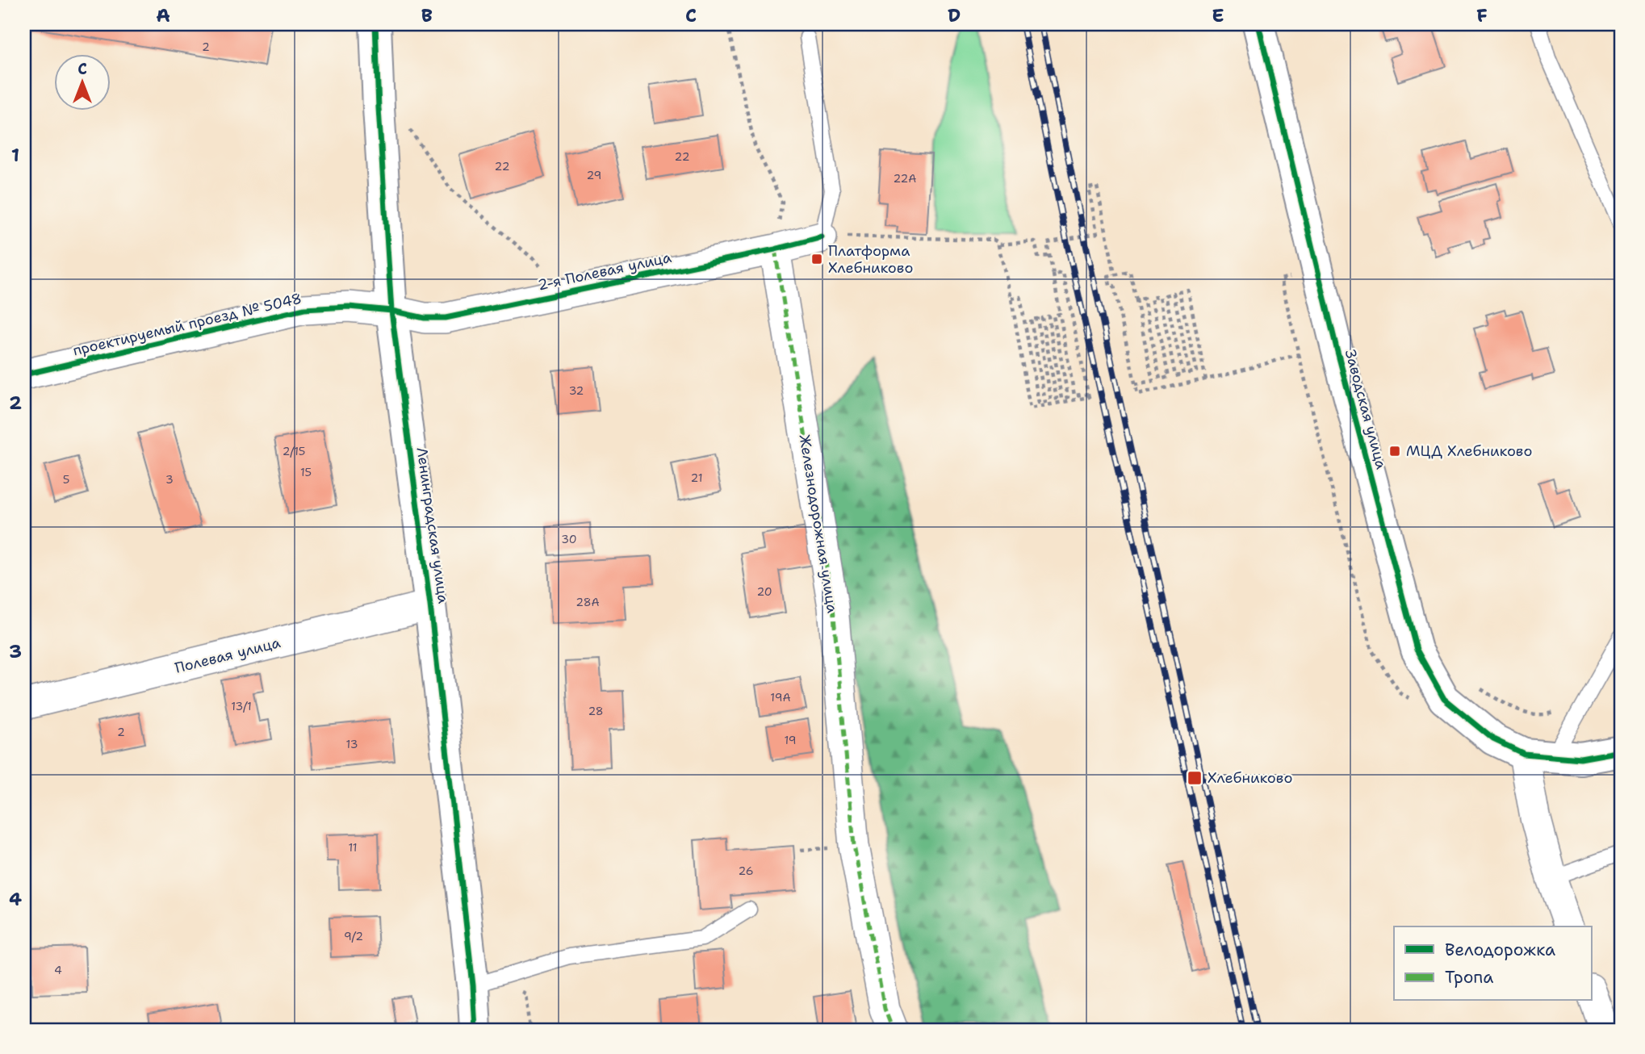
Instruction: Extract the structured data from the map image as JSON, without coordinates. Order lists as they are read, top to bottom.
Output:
{
  "streets": {
    "street": [
      "2-я Полевая улица",
      "проектируемый проезд № 5048",
      "Заводская улица",
      "Железнодорожная улица",
      "Ленинградская улица",
      "Полевая улица"
    ]
  },
  "crossings": [
    ["2-я Полевая улица", "проектируемый проезд № 5048"],
    ["2-я Полевая улица", "Железнодорожная улица"],
    ["2-я Полевая улица", "Ленинградская улица"],
    ["проектируемый проезд № 5048", "Ленинградская улица"],
    ["Ленинградская улица", "Полевая улица"]
  ],
  "places": {
    "transit": ["Платформа Хлебниково", "МЦД Хлебниково", "Хлебниково"]
  },
  "house_numbers": [
    "2",
    "22",
    "22",
    "29",
    "22А",
    "32",
    "2/15",
    "15",
    "21",
    "5",
    "3",
    "30",
    "20",
    "28А",
    "19А",
    "13/1",
    "28",
    "2",
    "19",
    "13",
    "11",
    "26",
    "9/2",
    "4"
  ],
  "legend": ["Велодорожка", "Тропа"],
  "north": "top",
  "grid": {
    "columns": [
      "A",
      "B",
      "C",
      "D",
      "E",
      "F"
    ],
    "rows": [
      "1",
      "2",
      "3",
      "4"
    ]
  }
}
